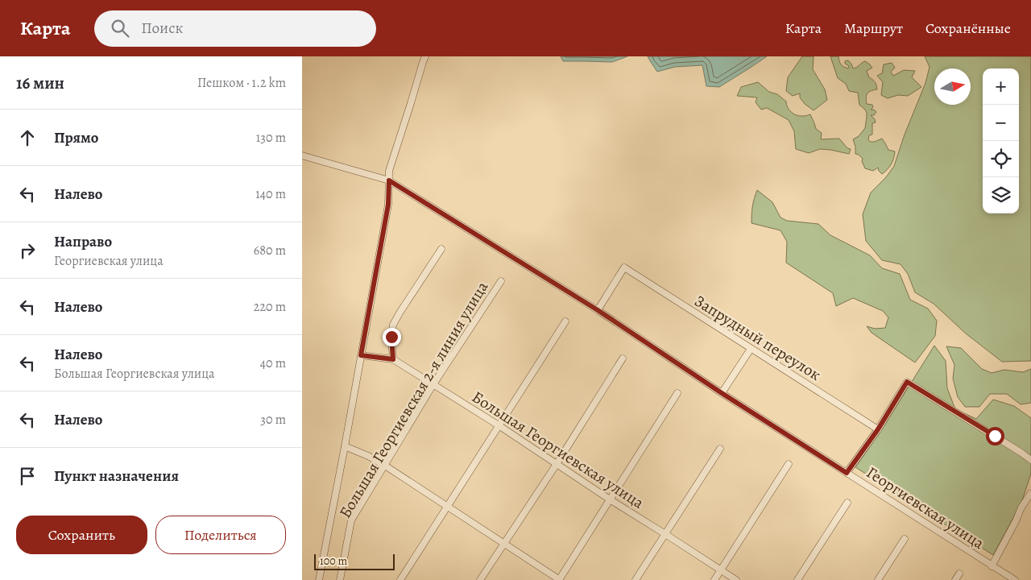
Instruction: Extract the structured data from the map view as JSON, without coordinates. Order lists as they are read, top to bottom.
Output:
{
  "streets": {
    "street": [
      "Запрудный переулок",
      "Большая Георгиевская 2-я линия улица",
      "Большая Георгиевская улица",
      "Георгиевская улица"
    ]
  },
  "crossings": [
    ["Запрудный переулок", "Георгиевская улица"],
    ["Большая Георгиевская 2-я линия улица", "Большая Георгиевская улица"]
  ],
  "scale_bar": "100 m",
  "north": "right",
  "page": {
    "header": "Карта",
    "search": "Поиск",
    "nav": ["Карта", "Маршрут", "Сохранённые"],
    "heading": ["16 мин", "Пешком · 1.2 km"],
    "map_buttons": ["+", "−"],
    "list": [
      ["Прямо", "130 m"],
      ["Налево", "140 m"],
      ["Направо", "Георгиевская улица", "680 m"],
      ["Налево", "220 m"],
      ["Налево", "Большая Георгиевская улица", "40 m"],
      ["Налево", "30 m"],
      "Пункт назначения"
    ],
    "buttons": ["Сохранить", "Поделиться"],
    "scale": "100 m"
  }
}
